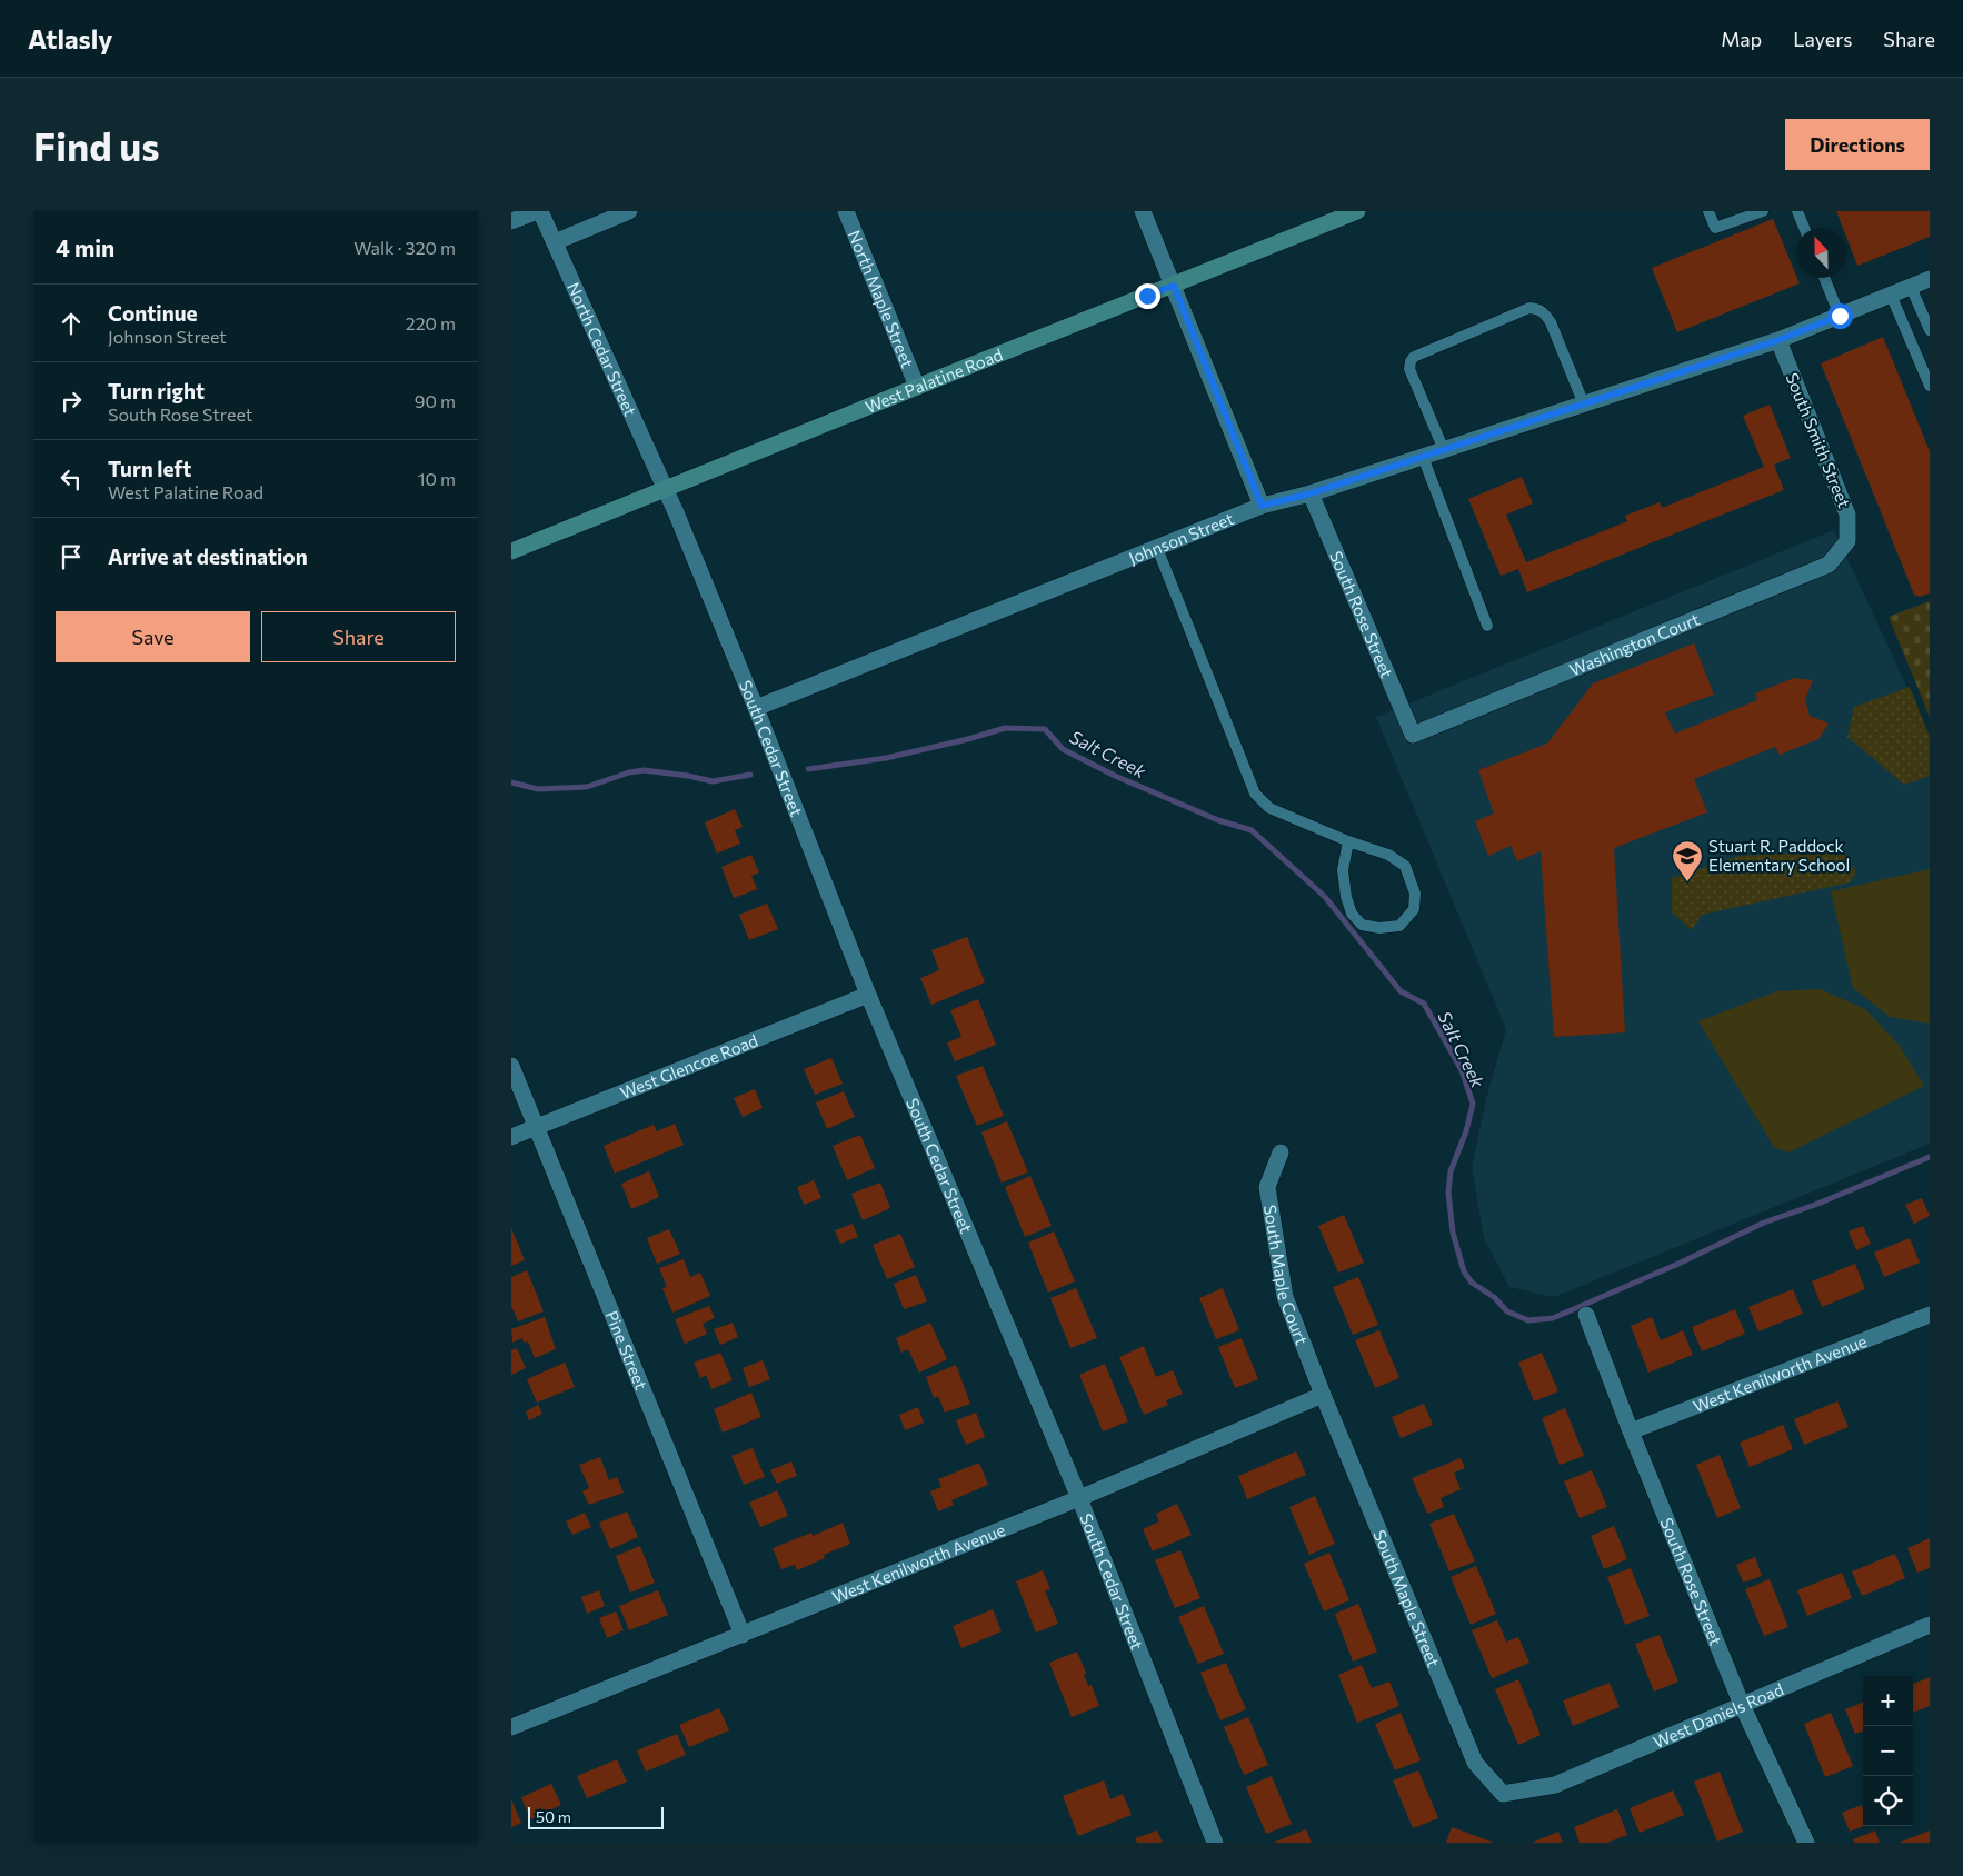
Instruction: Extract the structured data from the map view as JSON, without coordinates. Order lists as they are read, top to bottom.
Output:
{
  "streets": {
    "main road": ["West Palatine Road"],
    "street": [
      "North Maple Street",
      "North Cedar Street",
      "South Smith Street",
      "Johnson Street",
      "South Rose Street",
      "Washington Court",
      "South Cedar Street",
      "West Glencoe Road",
      "South Maple Court",
      "Pine Street",
      "West Kenilworth Avenue",
      "South Maple Street",
      "West Daniels Road"
    ]
  },
  "crossings": [
    ["North Maple Street", "West Palatine Road"],
    ["North Cedar Street", "West Palatine Road"],
    ["North Cedar Street", "South Cedar Street"],
    ["West Palatine Road", "South Cedar Street"],
    ["South Smith Street", "Johnson Street"],
    ["South Smith Street", "Washington Court"],
    ["Johnson Street", "South Rose Street"],
    ["Johnson Street", "South Cedar Street"],
    ["South Rose Street", "Washington Court"],
    ["South Rose Street", "West Kenilworth Avenue"],
    ["South Rose Street", "West Daniels Road"],
    ["South Cedar Street", "West Glencoe Road"],
    ["South Cedar Street", "West Kenilworth Avenue"],
    ["West Glencoe Road", "Pine Street"],
    ["South Maple Court", "West Kenilworth Avenue"],
    ["South Maple Court", "South Maple Street"],
    ["Pine Street", "West Kenilworth Avenue"],
    ["West Kenilworth Avenue", "South Maple Street"],
    ["South Maple Street", "West Daniels Road"]
  ],
  "water": ["Salt Creek"],
  "places": {
    "school or university": ["Stuart R. Paddock Elementary School"]
  },
  "scale_bar": "50 m",
  "north": "top",
  "page": {
    "header": "Atlasly",
    "nav": ["Map", "Layers", "Share"],
    "buttons": [
      "Directions",
      ["Save", "Share"]
    ],
    "title": "Find us",
    "heading": ["4 min", "Walk · 320 m"],
    "list": [
      ["Continue", "Johnson Street", "220 m"],
      ["Turn right", "South Rose Street", "90 m"],
      ["Turn left", "West Palatine Road", "10 m"],
      "Arrive at destination"
    ],
    "map_buttons": ["+", "−"],
    "scale": "50 m"
  }
}
